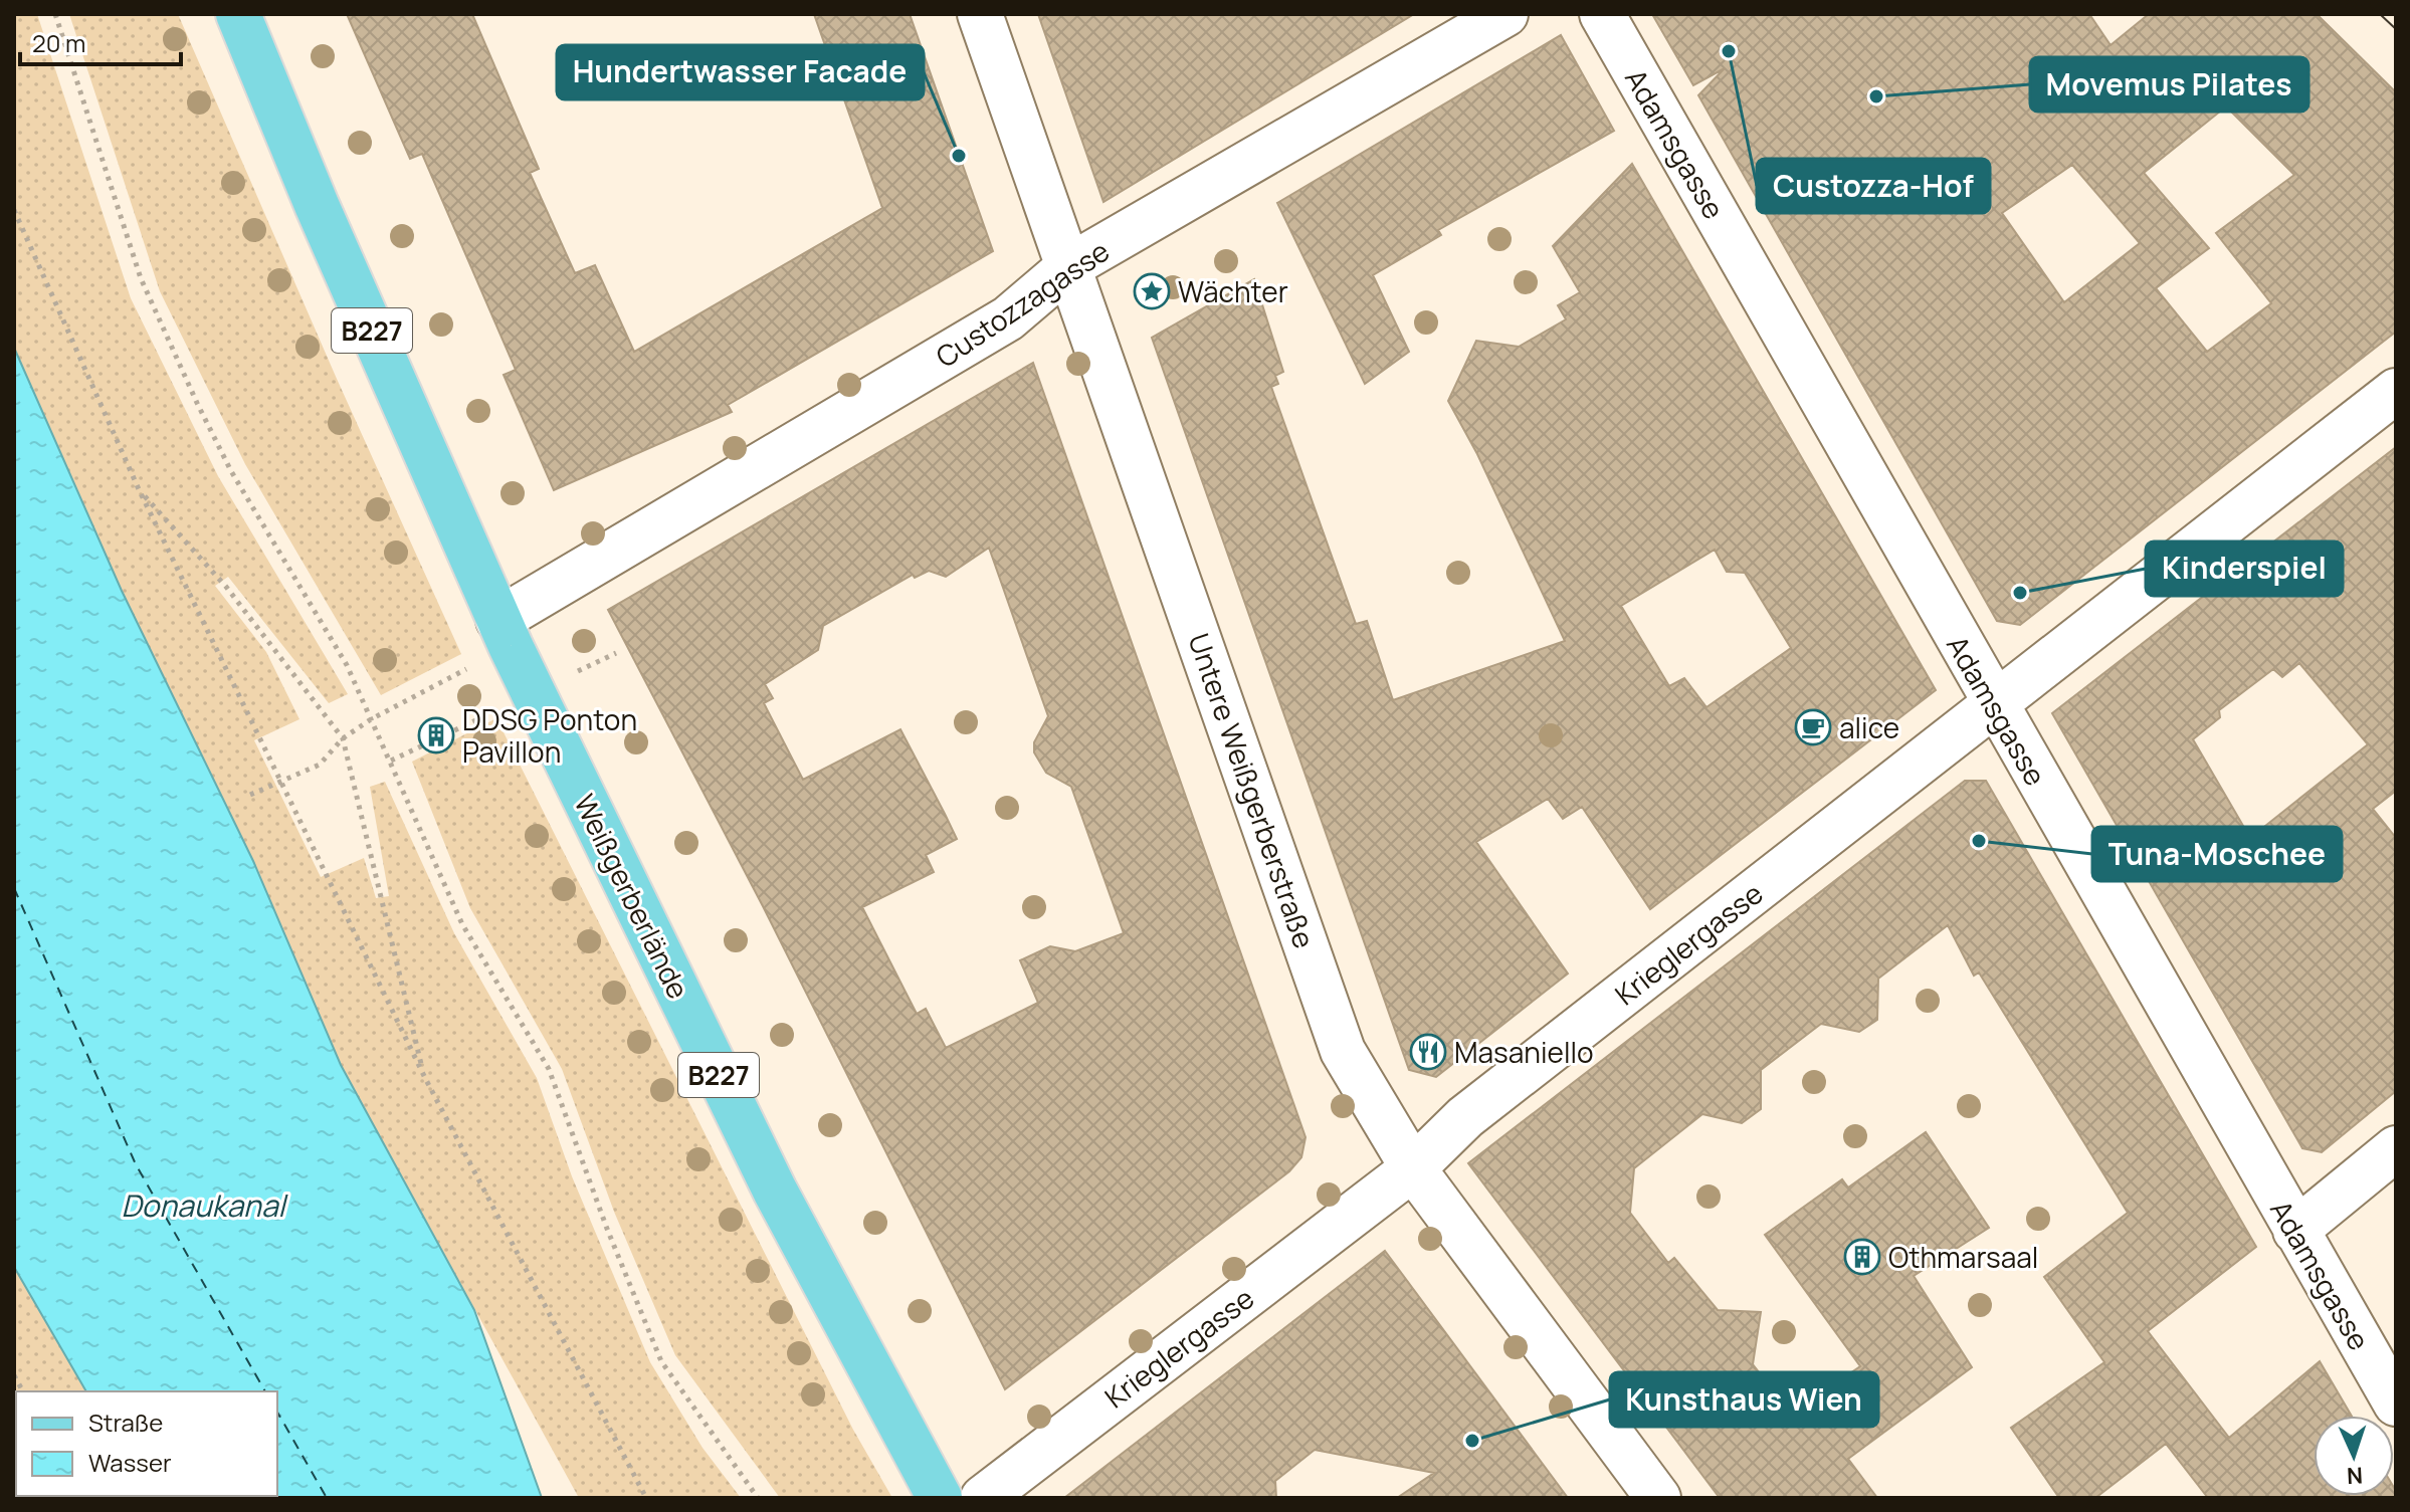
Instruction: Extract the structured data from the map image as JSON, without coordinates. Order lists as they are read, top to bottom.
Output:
{
  "streets": {
    "main road": ["B227", "Weißgerberlände"],
    "street": [
      "Adamsgasse",
      "Custozzagasse",
      "Untere Weißgerberstraße",
      "Krieglergasse"
    ]
  },
  "crossings": [
    ["Adamsgasse", "Krieglergasse"],
    ["Custozzagasse", "Untere Weißgerberstraße"],
    ["Custozzagasse", "Weißgerberlände"],
    ["Untere Weißgerberstraße", "Krieglergasse"]
  ],
  "water": ["Donaukanal"],
  "places": {
    "other": [
      "Custozza-Hof",
      "Movemus Pilates",
      "Hundertwasser Facade",
      "Kinderspiel",
      "Tuna-Moschee",
      "Kunsthaus Wien"
    ],
    "place": ["Wächter"],
    "cafe": ["alice"],
    "building": ["DDSG Ponton Pavillon", "Othmarsaal"],
    "restaurant": ["Masaniello"]
  },
  "legend": ["Straße", "Wasser"],
  "scale_bar": "20 m",
  "north": "bottom"
}
